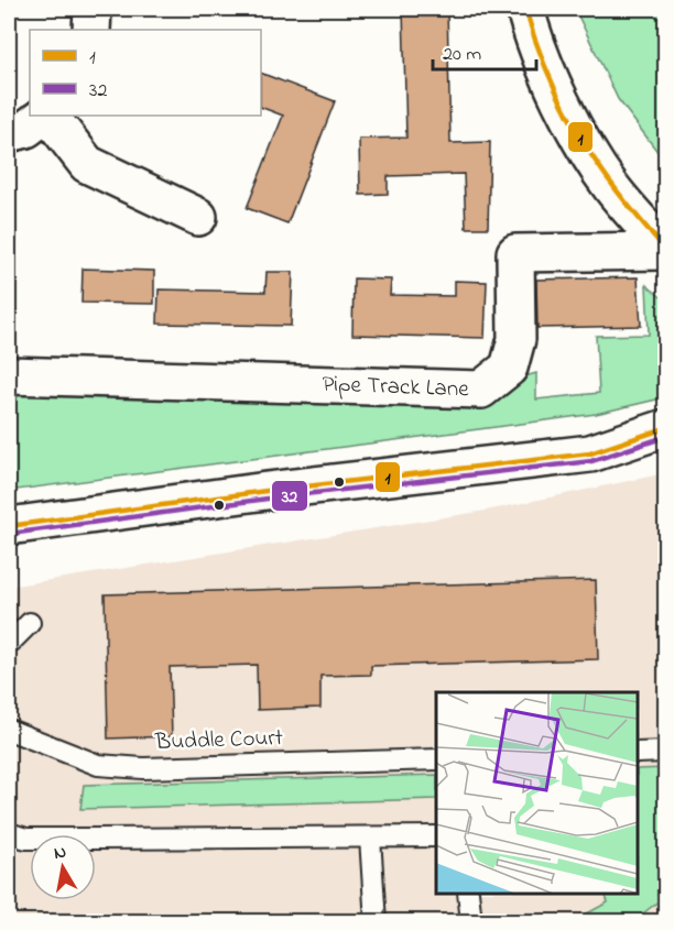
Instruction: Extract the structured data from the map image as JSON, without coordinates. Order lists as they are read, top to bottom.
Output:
{
  "streets": {
    "street": ["Pipe Track Lane"],
    "lane": ["Buddle Court"]
  },
  "lines": ["transit line 1", "transit line 32"],
  "legend": ["1", "32"],
  "scale_bar": "20 m",
  "north": "top"
}
